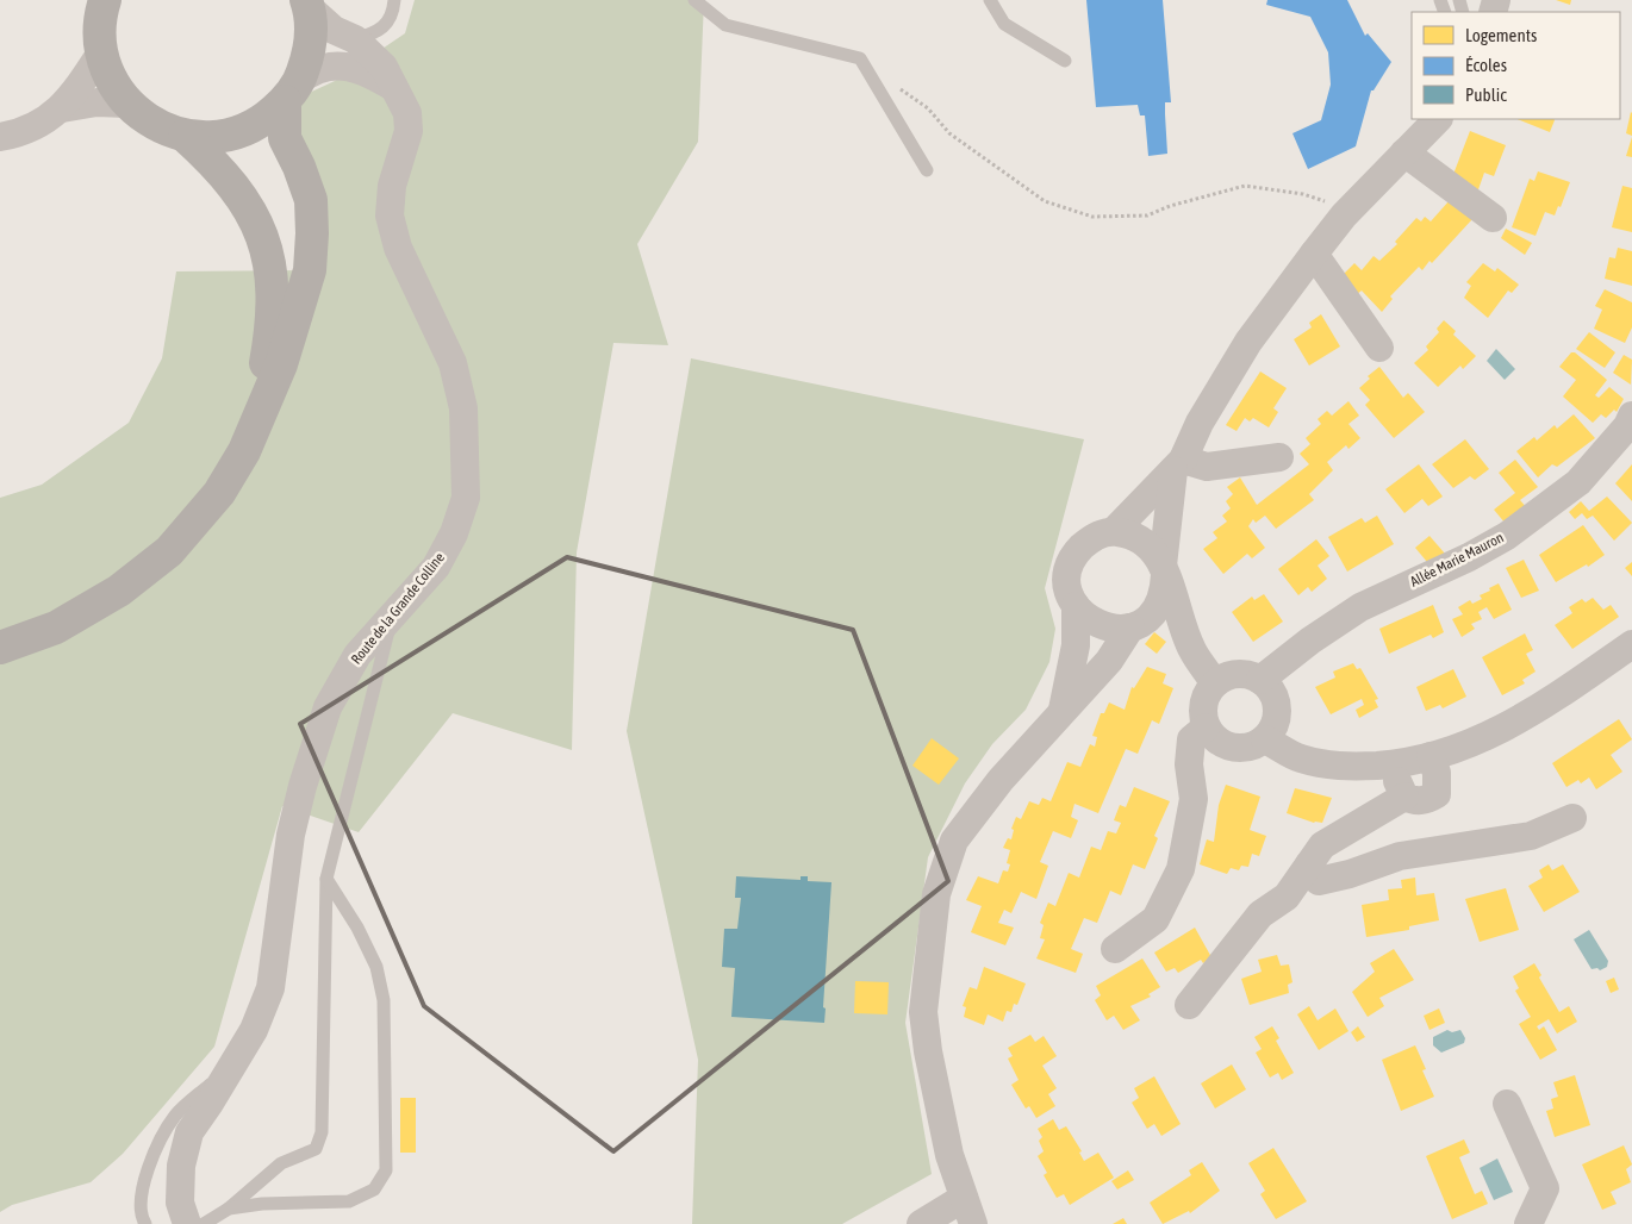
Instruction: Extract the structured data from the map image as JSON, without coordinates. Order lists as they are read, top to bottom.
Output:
{
  "streets": {
    "street": ["Allée Marie Mauron", "Route de la Grande Colline"]
  },
  "legend": ["Logements", "Écoles", "Public"]
}
